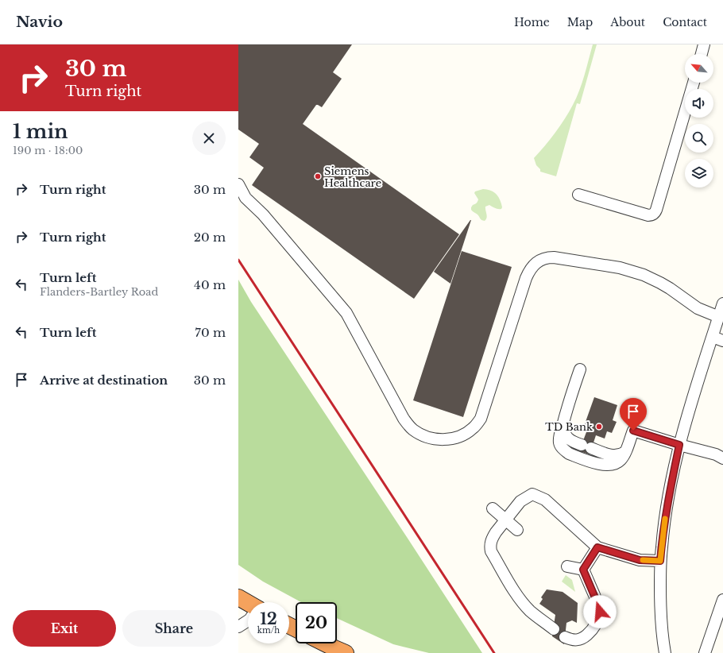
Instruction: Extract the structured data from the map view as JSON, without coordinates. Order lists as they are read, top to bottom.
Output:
{
  "places": ["Siemens Healthcare", "TD Bank"],
  "north": "top left",
  "page": {
    "header": "Navio",
    "nav": [
      "Home",
      "Map",
      "About",
      "Contact"
    ],
    "turn": ["30 m", "Turn right"],
    "heading": ["1 min", "190 m · 18:00"],
    "list": [
      {
        "name": "Turn right",
        "value": "30 m"
      },
      {
        "name": "Turn right",
        "value": "20 m"
      },
      {
        "name": "Turn left",
        "note": "Flanders-Bartley Road",
        "value": "40 m"
      },
      {
        "name": "Turn left",
        "value": "70 m"
      },
      {
        "name": "Arrive at destination",
        "value": "30 m"
      }
    ],
    "speed": "12 km/h",
    "limit": "20",
    "buttons": ["Exit", "Share"]
  }
}
